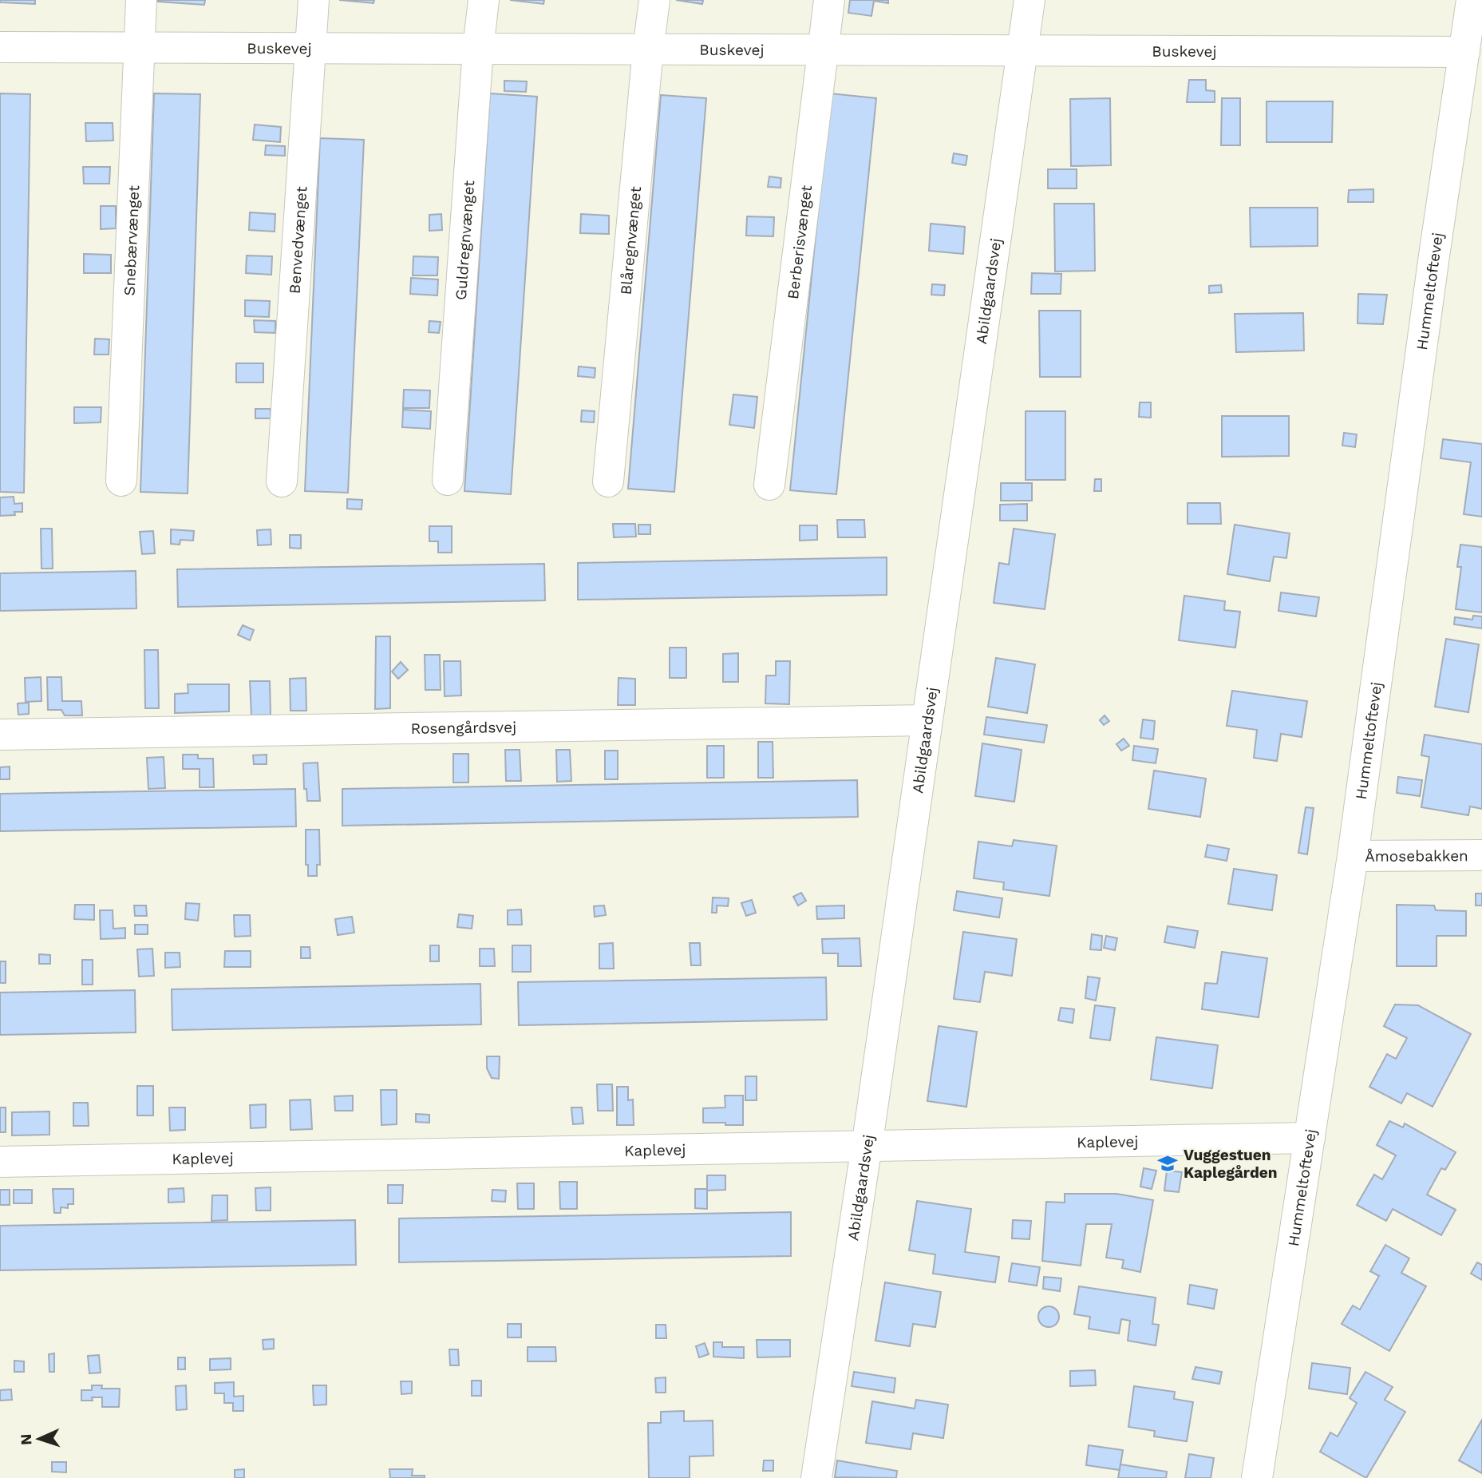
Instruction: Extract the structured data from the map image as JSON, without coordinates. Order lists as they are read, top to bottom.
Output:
{
  "streets": {
    "street": [
      "Buskevej",
      "Guldregnvænget",
      "Snebærvænget",
      "Benvedvænget",
      "Blåregnvænget",
      "Berberisvænget",
      "Abildgaardsvej",
      "Hummeltoftevej",
      "Rosengårdsvej",
      "Åmosebakken",
      "Kaplevej"
    ]
  },
  "crossings": [
    ["Buskevej", "Guldregnvænget"],
    ["Buskevej", "Snebærvænget"],
    ["Buskevej", "Benvedvænget"],
    ["Buskevej", "Blåregnvænget"],
    ["Buskevej", "Berberisvænget"],
    ["Buskevej", "Abildgaardsvej"],
    ["Buskevej", "Hummeltoftevej"],
    ["Abildgaardsvej", "Rosengårdsvej"],
    ["Abildgaardsvej", "Kaplevej"],
    ["Hummeltoftevej", "Åmosebakken"],
    ["Hummeltoftevej", "Kaplevej"]
  ],
  "places": {
    "school or university": ["Vuggestuen Kaplegården"]
  },
  "north": "left"
}
